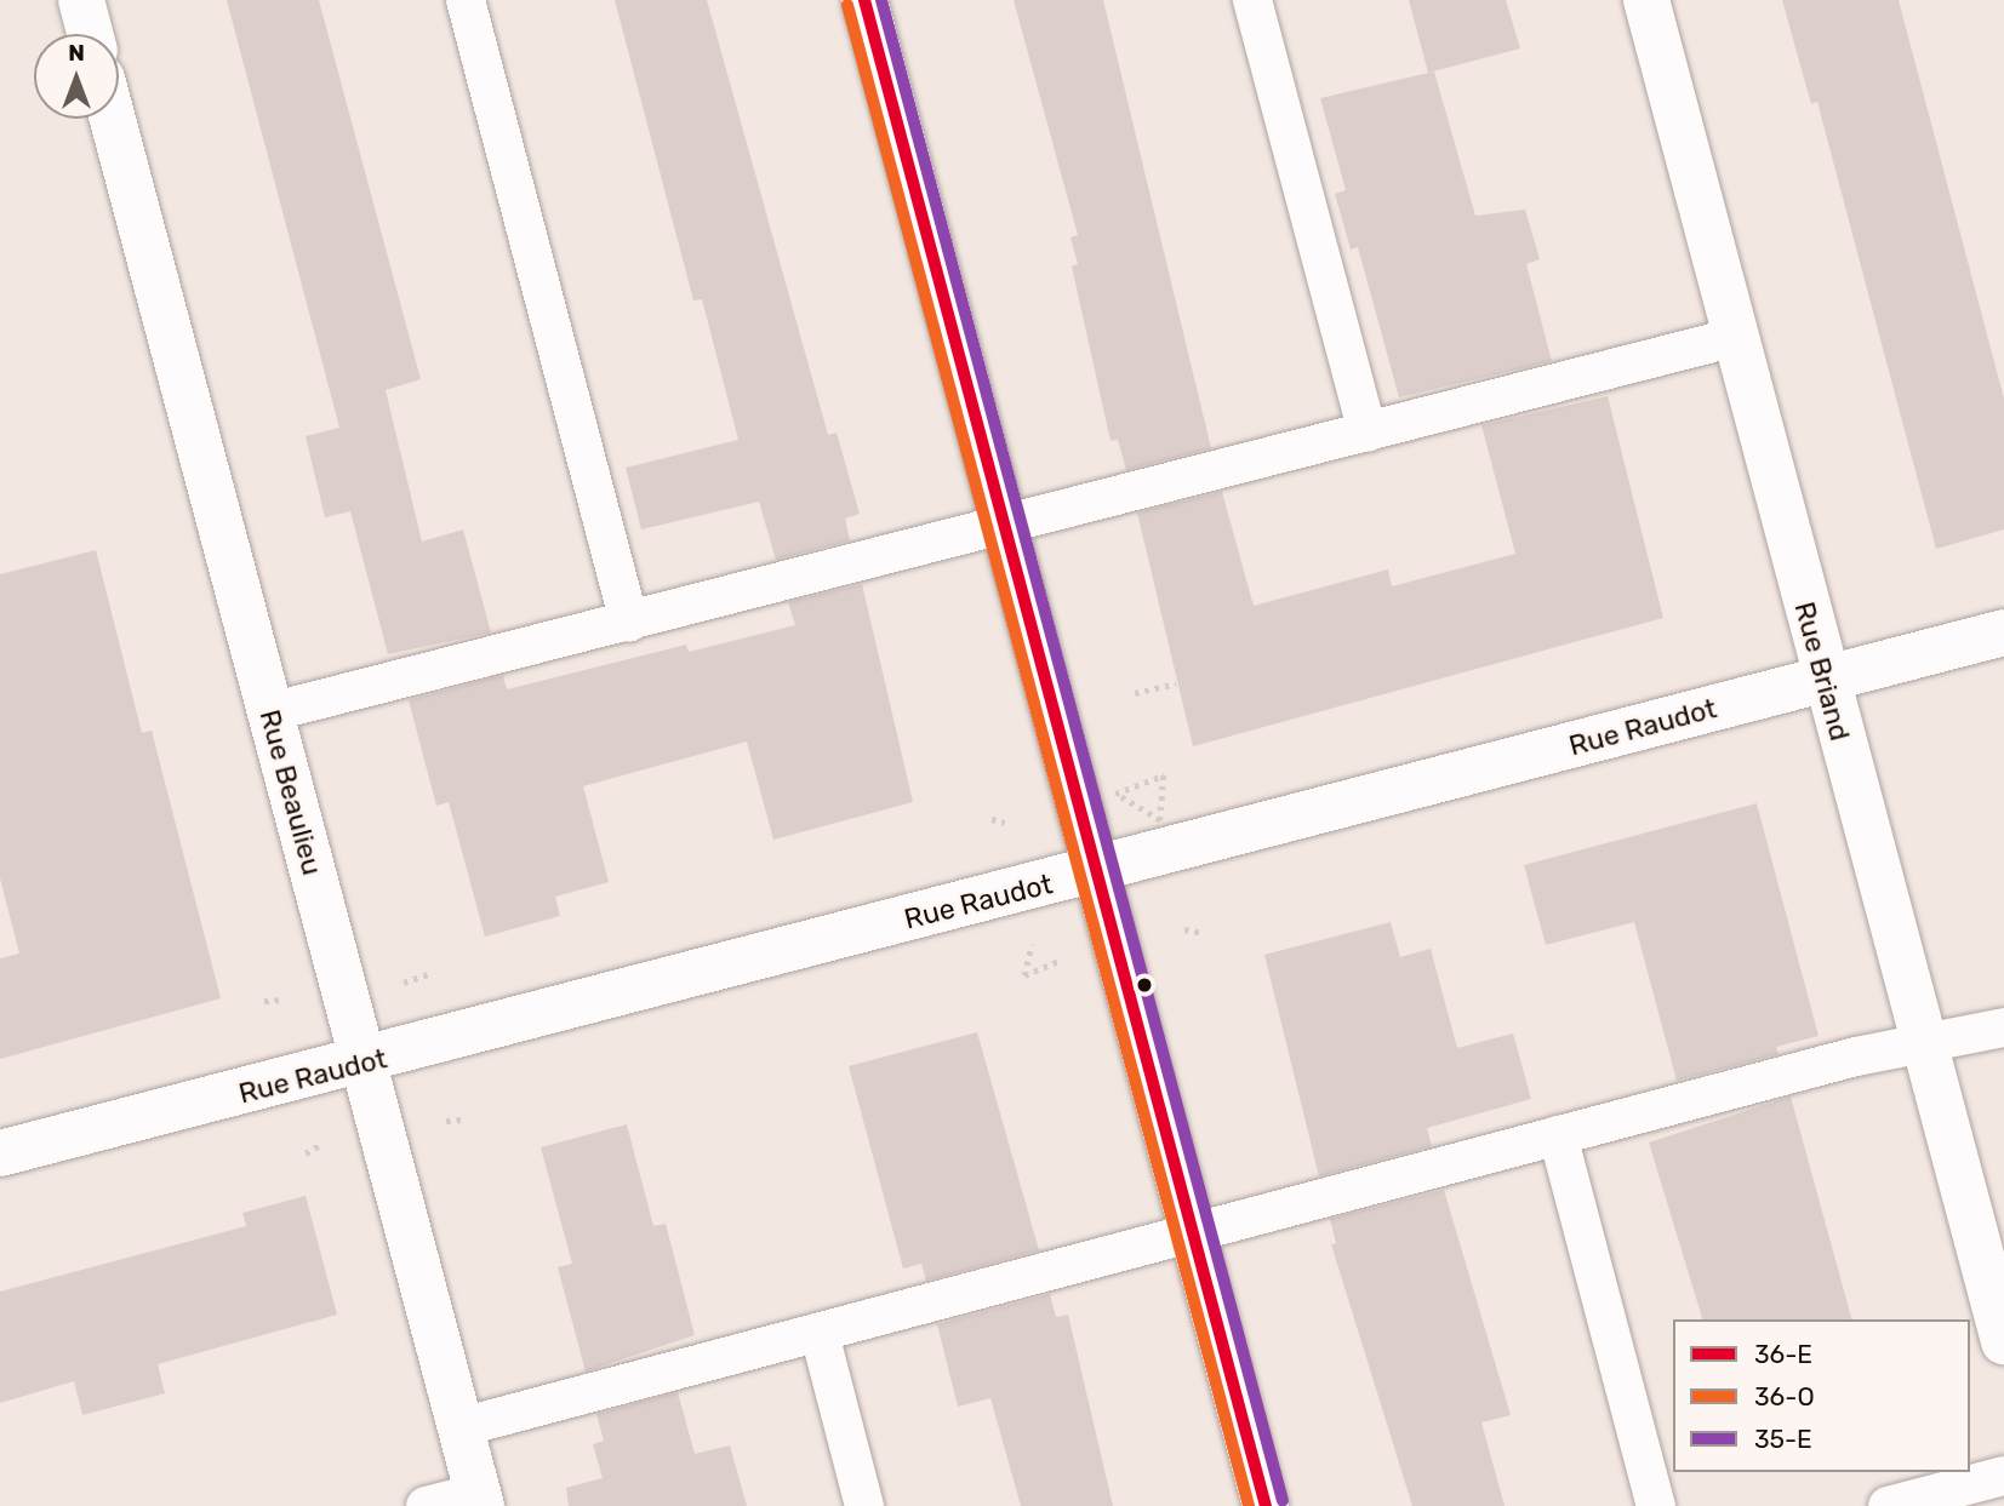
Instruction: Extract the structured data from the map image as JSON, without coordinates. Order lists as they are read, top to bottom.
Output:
{
  "streets": {
    "street": ["Rue Briand", "Rue Raudot", "Rue Beaulieu"]
  },
  "crossings": [
    ["Rue Briand", "Rue Raudot"],
    ["Rue Raudot", "Rue Beaulieu"]
  ],
  "lines": ["transit line 36-E", "transit line 35-E", "transit line 36-O"],
  "legend": ["36-E", "36-O", "35-E"],
  "north": "top"
}
